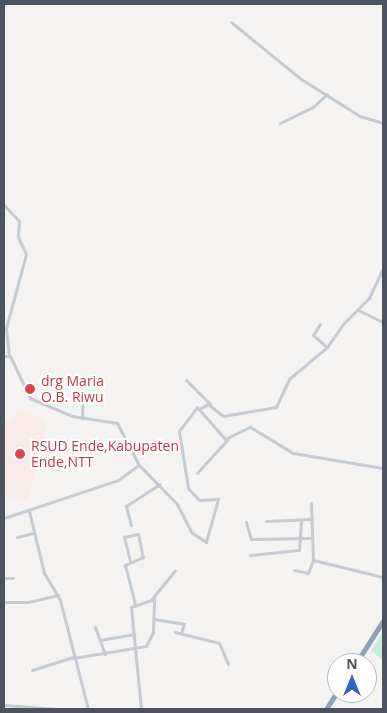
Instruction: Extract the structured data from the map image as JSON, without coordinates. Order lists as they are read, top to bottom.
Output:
{
  "places": ["drg Maria O.B. Riwu", "RSUD Ende,Kabupaten Ende,NTT"],
  "north": "top"
}
